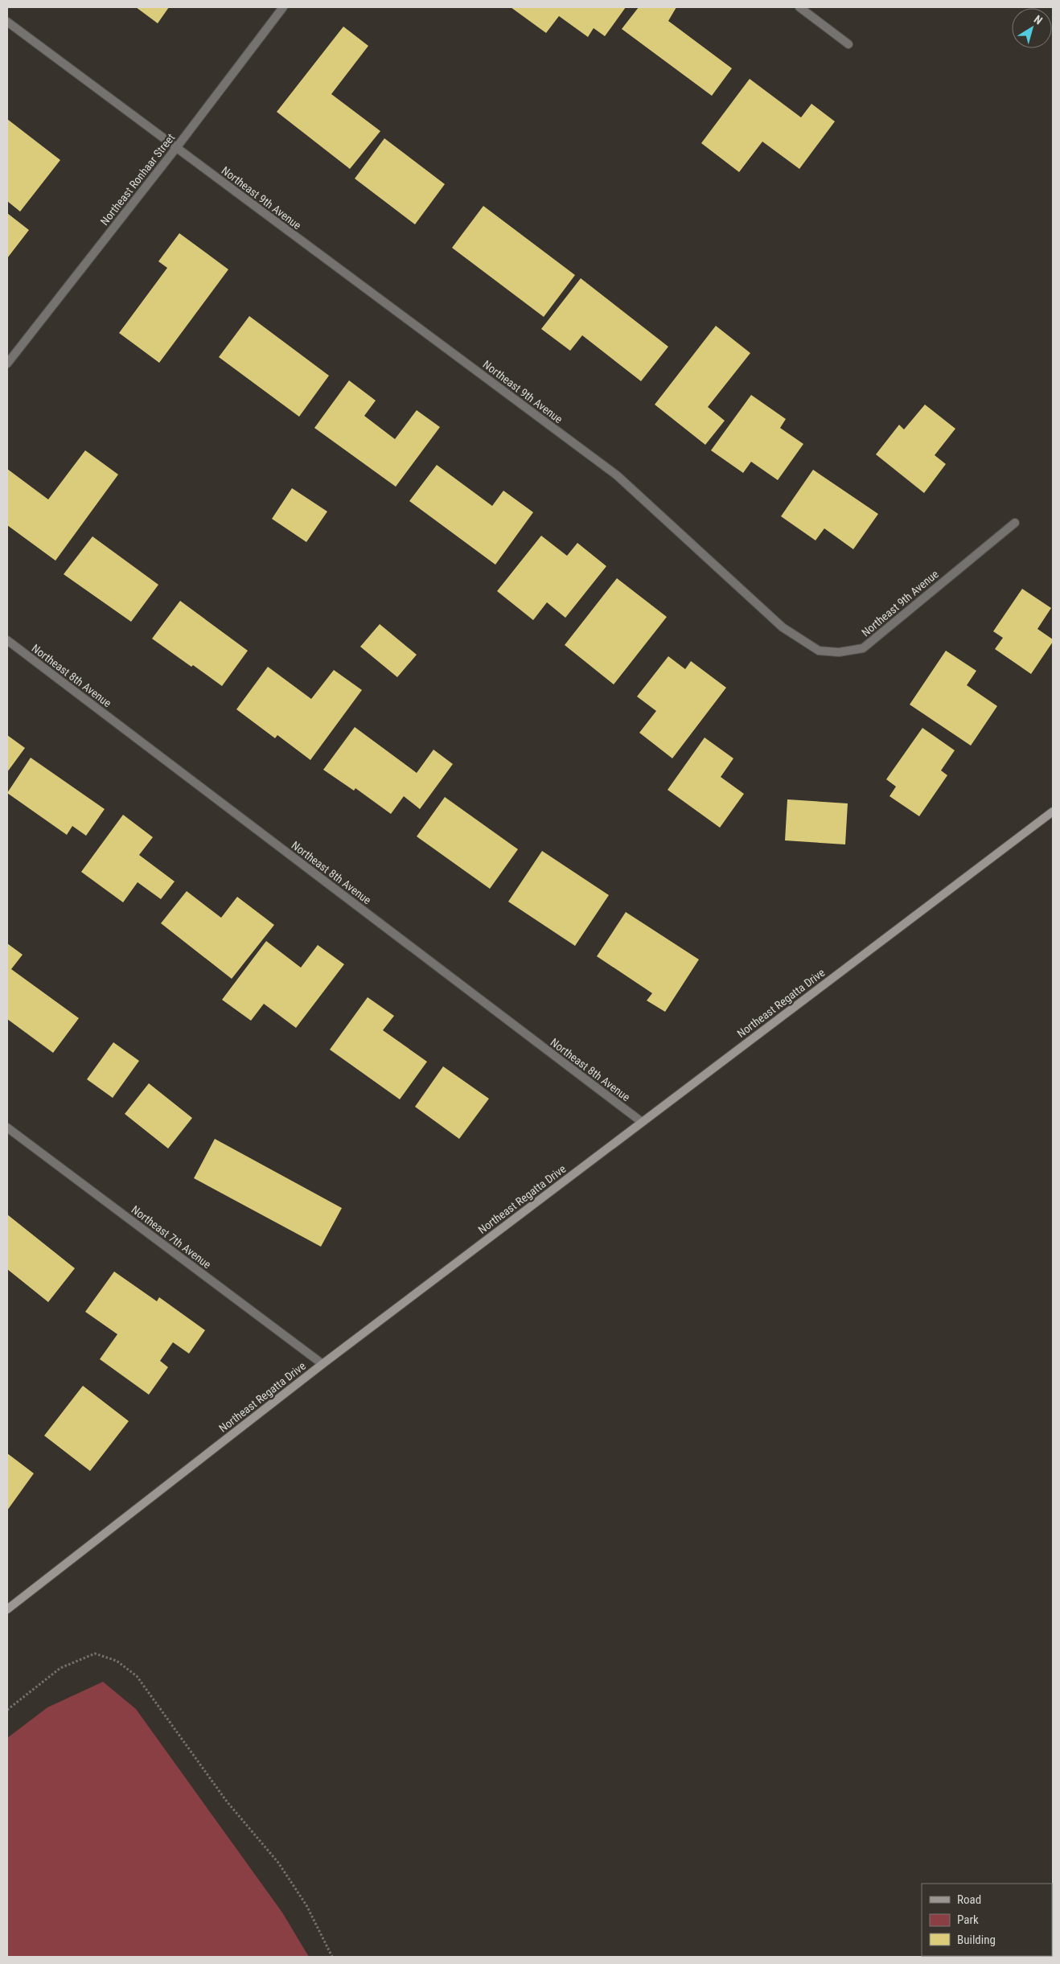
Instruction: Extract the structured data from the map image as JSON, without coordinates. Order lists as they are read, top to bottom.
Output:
{
  "streets": {
    "main road": ["Northeast Regatta Drive"],
    "street": [
      "Northeast Ronhaar Street",
      "Northeast 9th Avenue",
      "Northeast 8th Avenue",
      "Northeast 7th Avenue"
    ]
  },
  "crossings": [
    ["Northeast Ronhaar Street", "Northeast 9th Avenue"],
    ["Northeast 8th Avenue", "Northeast Regatta Drive"],
    ["Northeast Regatta Drive", "Northeast 7th Avenue"]
  ],
  "legend": ["Road", "Park", "Building"],
  "north": "top right"
}
